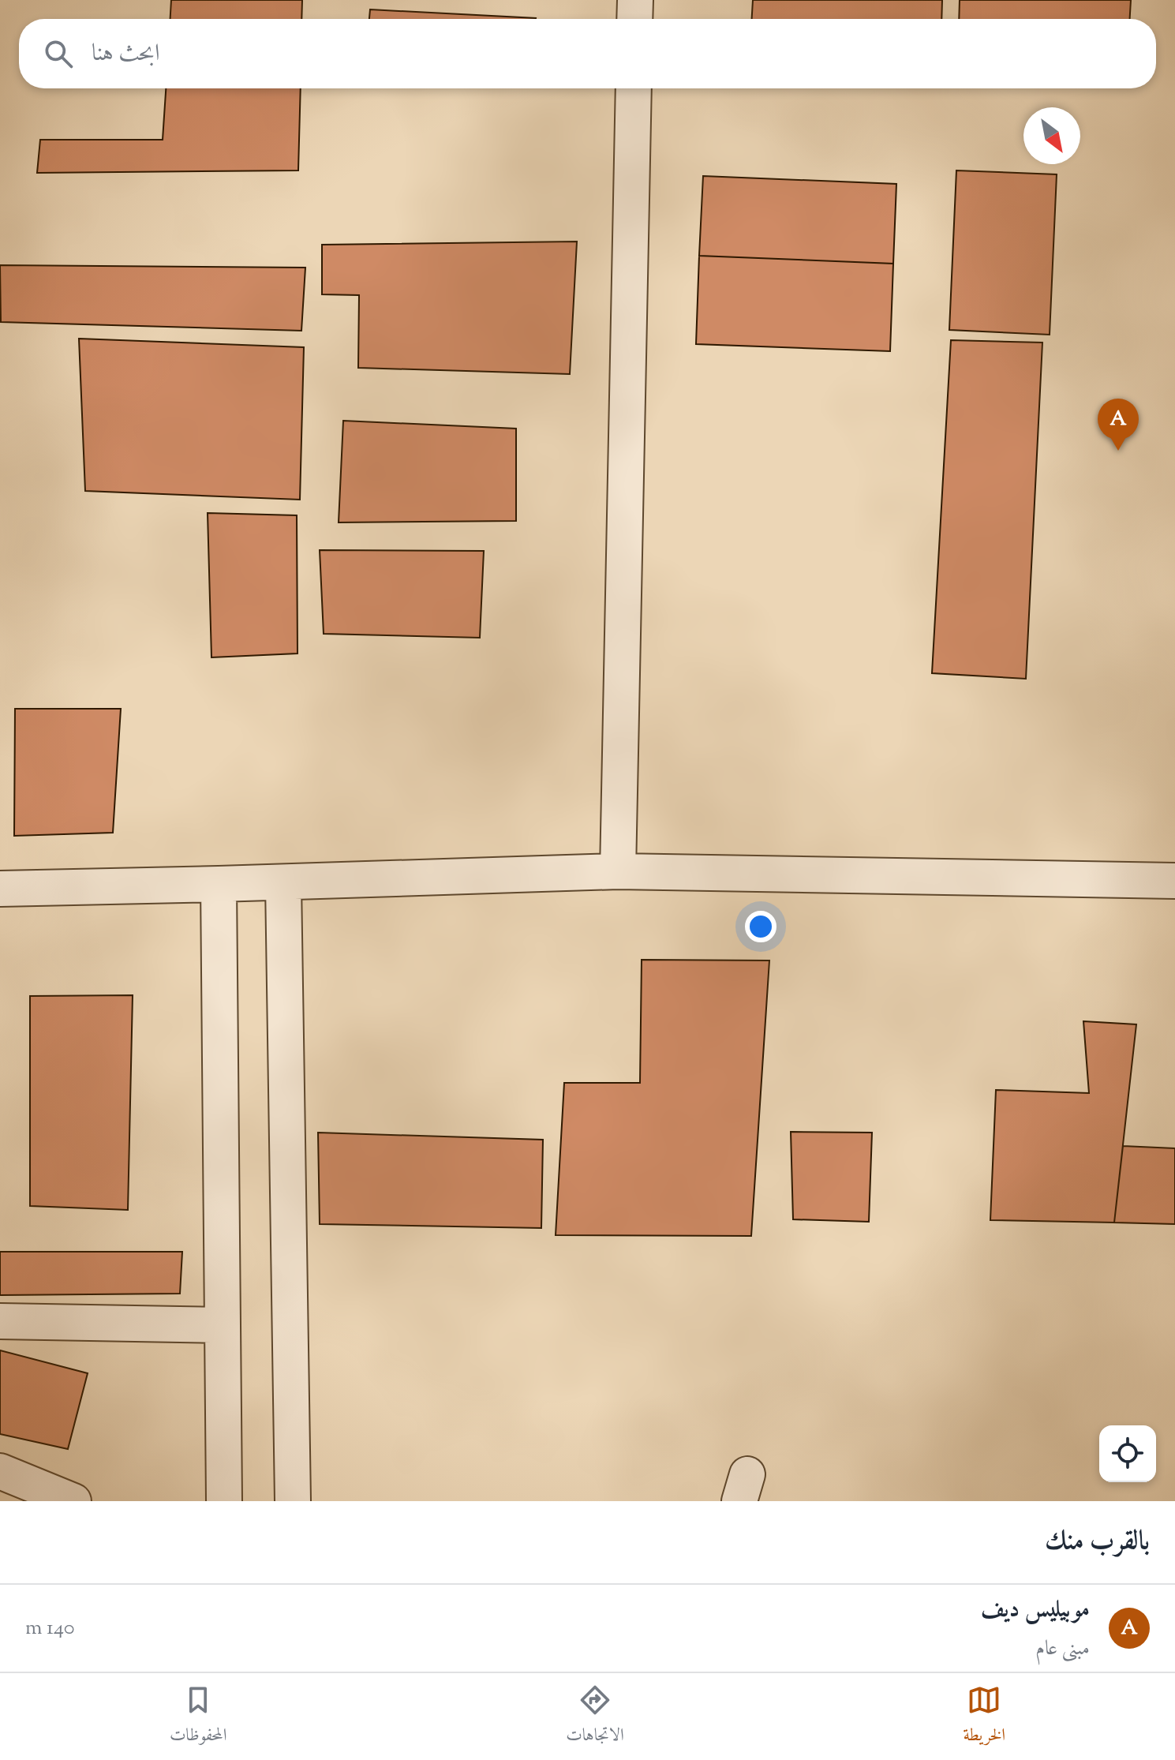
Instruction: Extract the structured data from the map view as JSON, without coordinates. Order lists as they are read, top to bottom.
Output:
{
  "north": "bottom right",
  "page": {
    "search": "ابحث هنا",
    "pins": "A",
    "heading": "بالقرب منك",
    "list": [
      {
        "mark": "A",
        "name": "موبيليس ديف",
        "note": "مبنى عام",
        "value": "140 m"
      }
    ],
    "nav": ["الخريطة", "الاتجاهات", "المحفوظات"]
  }
}
